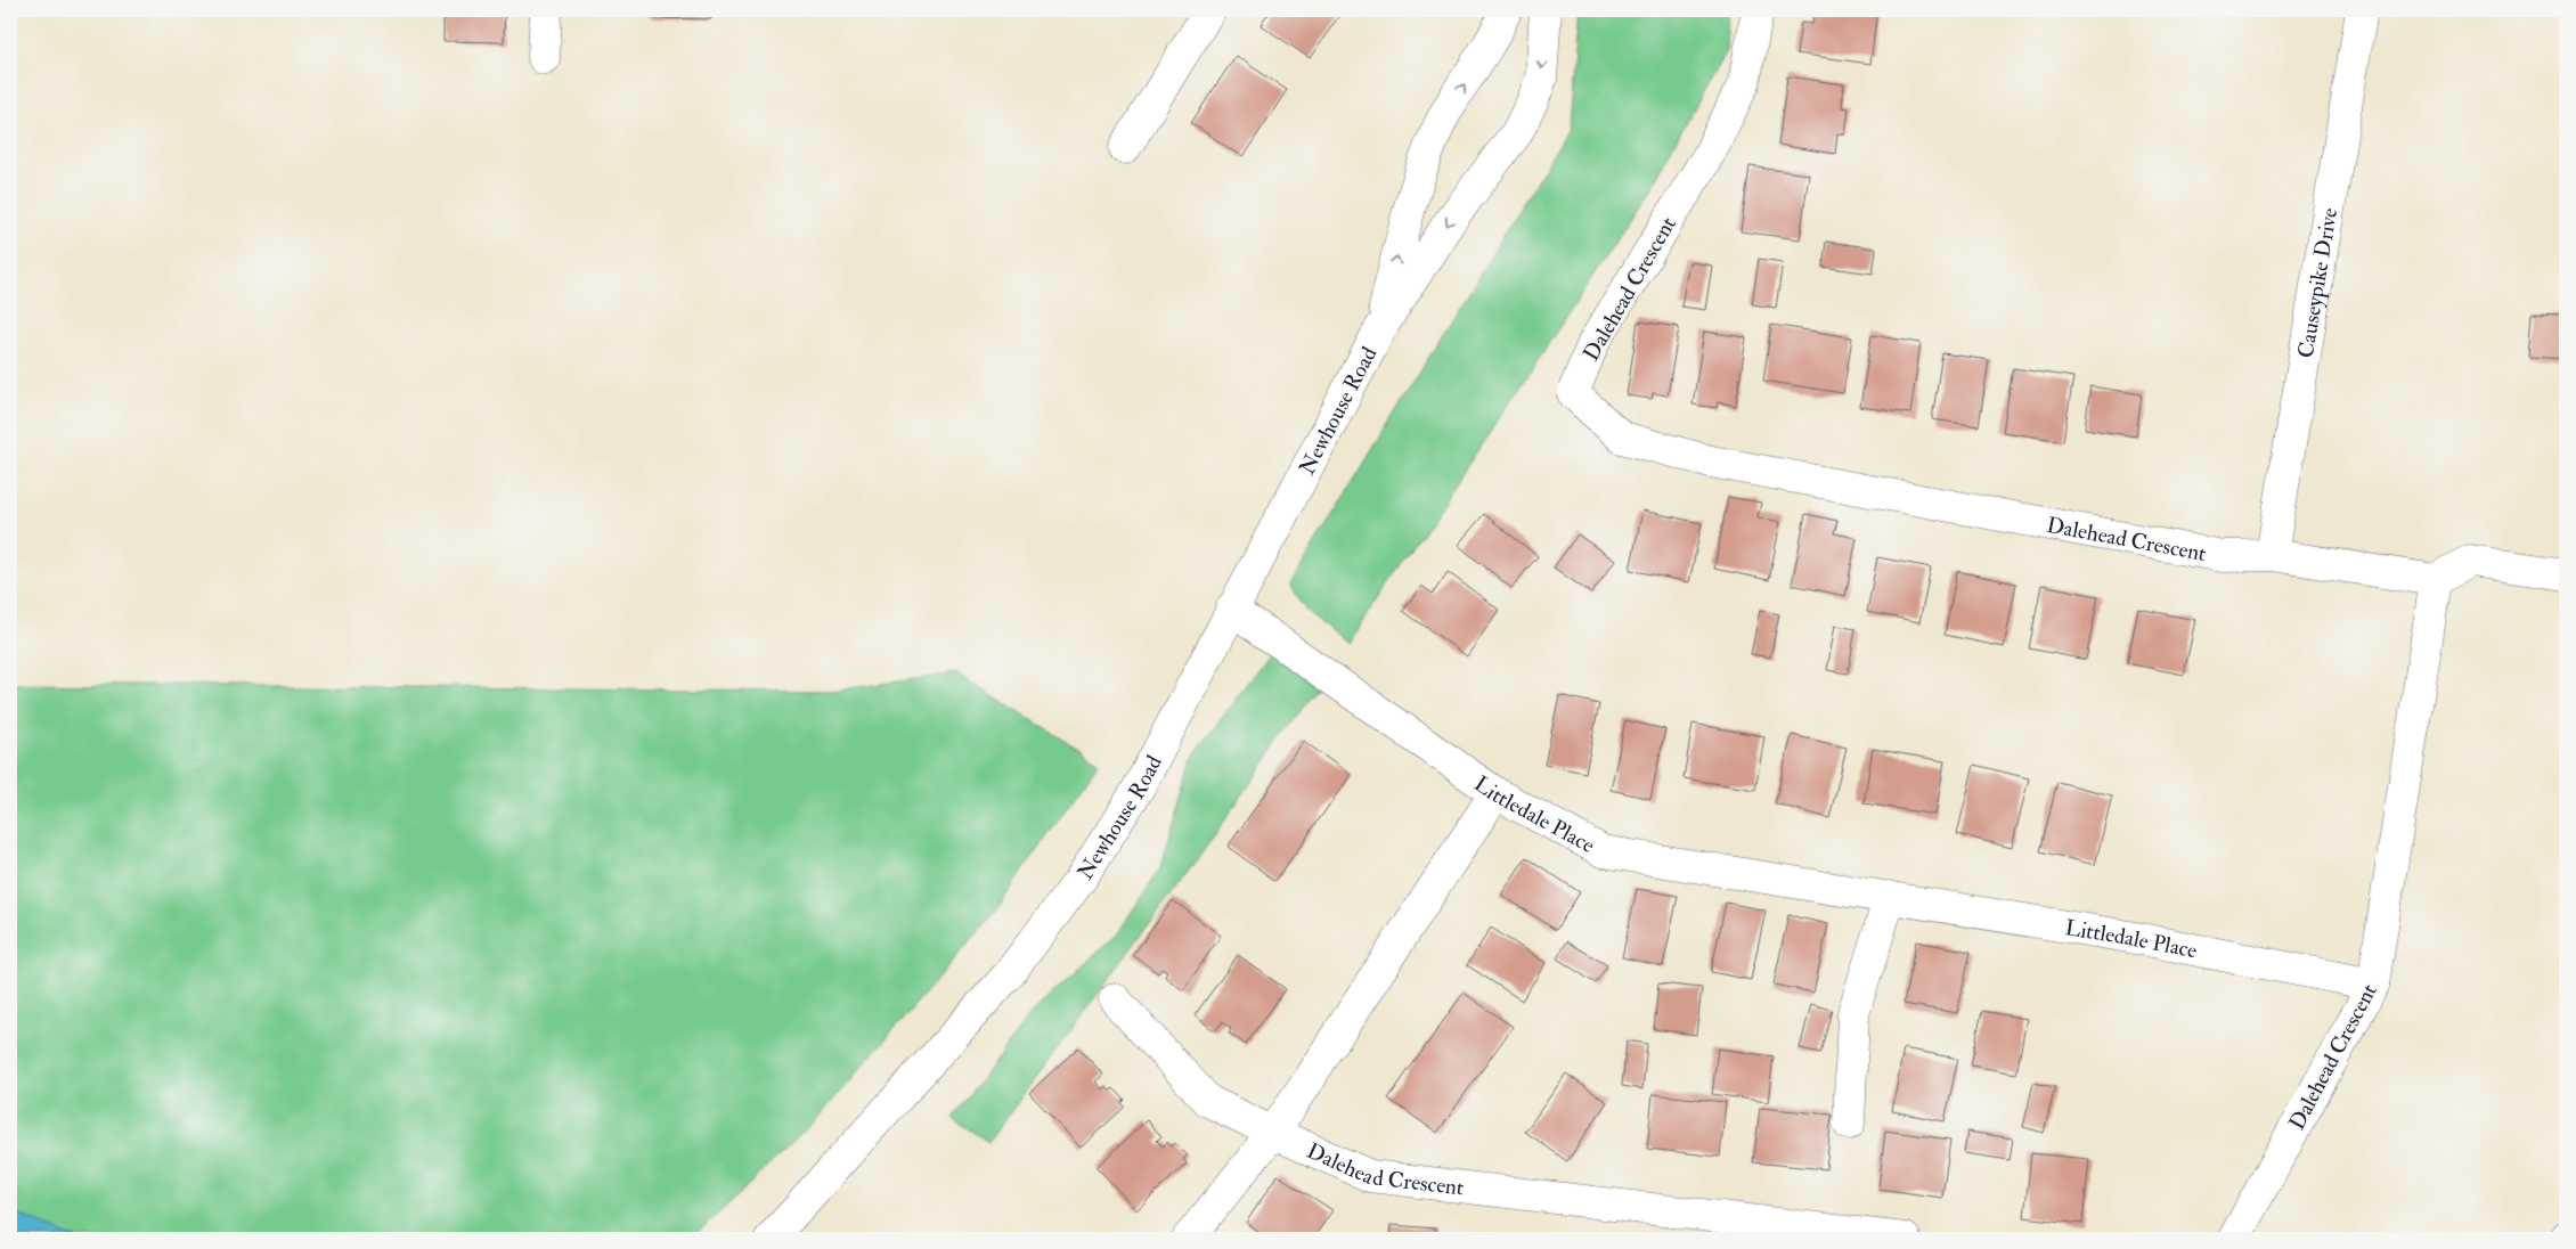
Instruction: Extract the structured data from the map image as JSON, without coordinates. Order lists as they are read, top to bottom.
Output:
{
  "streets": {
    "street": [
      "Causeypike Drive",
      "Dalehead Crescent",
      "Newhouse Road",
      "Littledale Place"
    ]
  },
  "crossings": [
    ["Causeypike Drive", "Dalehead Crescent"],
    ["Dalehead Crescent", "Littledale Place"],
    ["Newhouse Road", "Littledale Place"]
  ]
}
